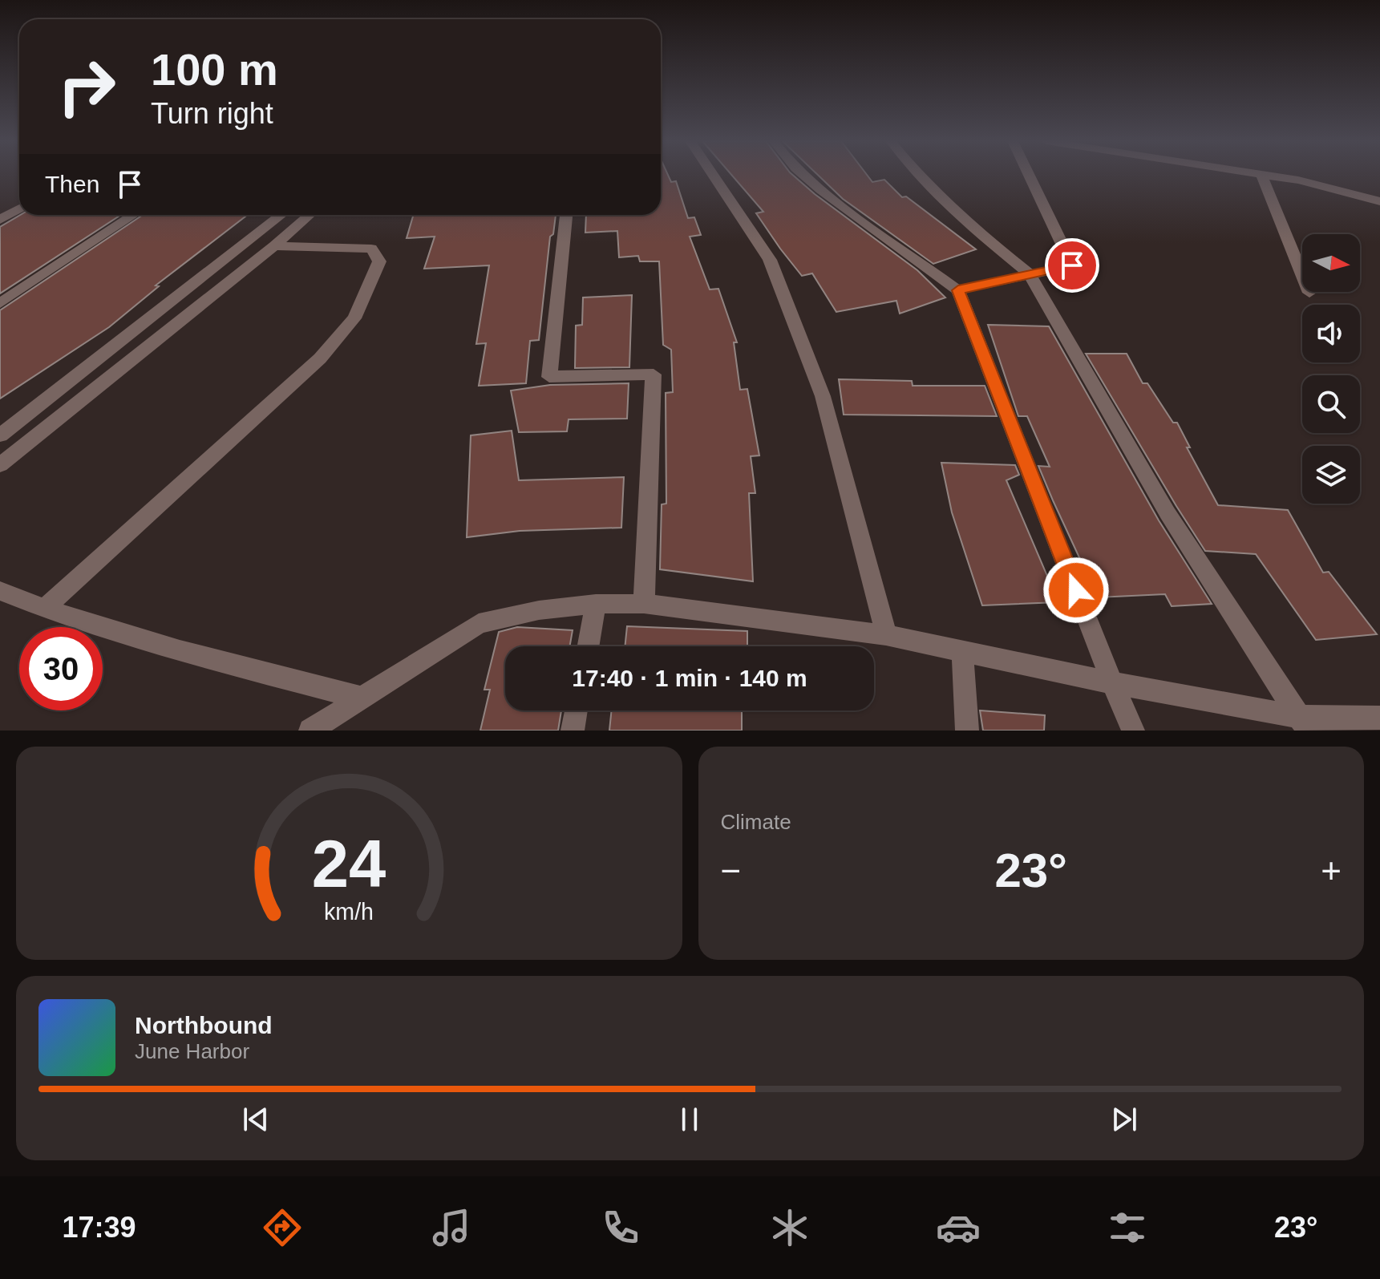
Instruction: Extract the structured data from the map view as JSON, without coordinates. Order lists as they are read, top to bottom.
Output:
{
  "north": "right",
  "page": {
    "turn": ["100 m", "Turn right"],
    "then": "Then",
    "limit": "30",
    "trip": "17:40 · 1 min · 140 m",
    "tile": "Climate",
    "heat": ["−", "23°", "+"],
    "song": ["Northbound", "June Harbor"],
    "tabs": ["17:39", "23°"],
    "gauge": ["24", "km/h"]
  }
}
